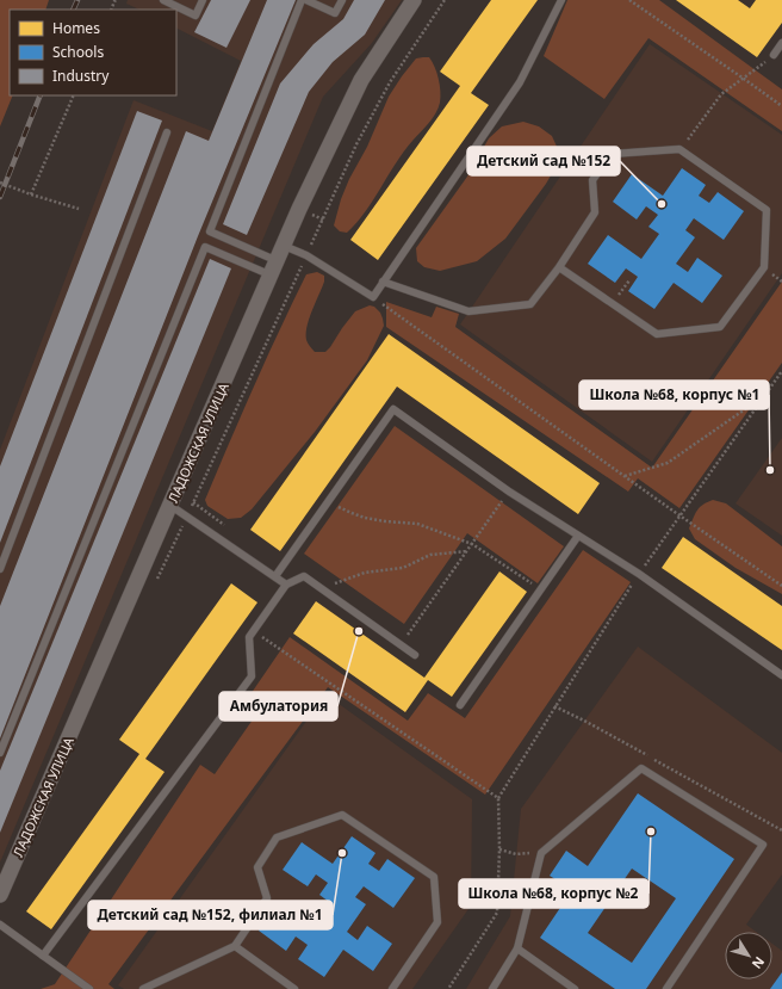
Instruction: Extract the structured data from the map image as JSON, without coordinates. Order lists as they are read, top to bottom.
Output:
{
  "streets": {
    "street": ["ЛАДОЖСКАЯ УЛИЦА"]
  },
  "places": [
    "Детский сад №152",
    "Школа №68, корпус №1",
    "Амбулатория",
    "Школа №68, корпус №2",
    "Детский сад №152, филиал №1"
  ],
  "legend": ["Homes", "Schools", "Industry"],
  "north": "bottom right"
}
